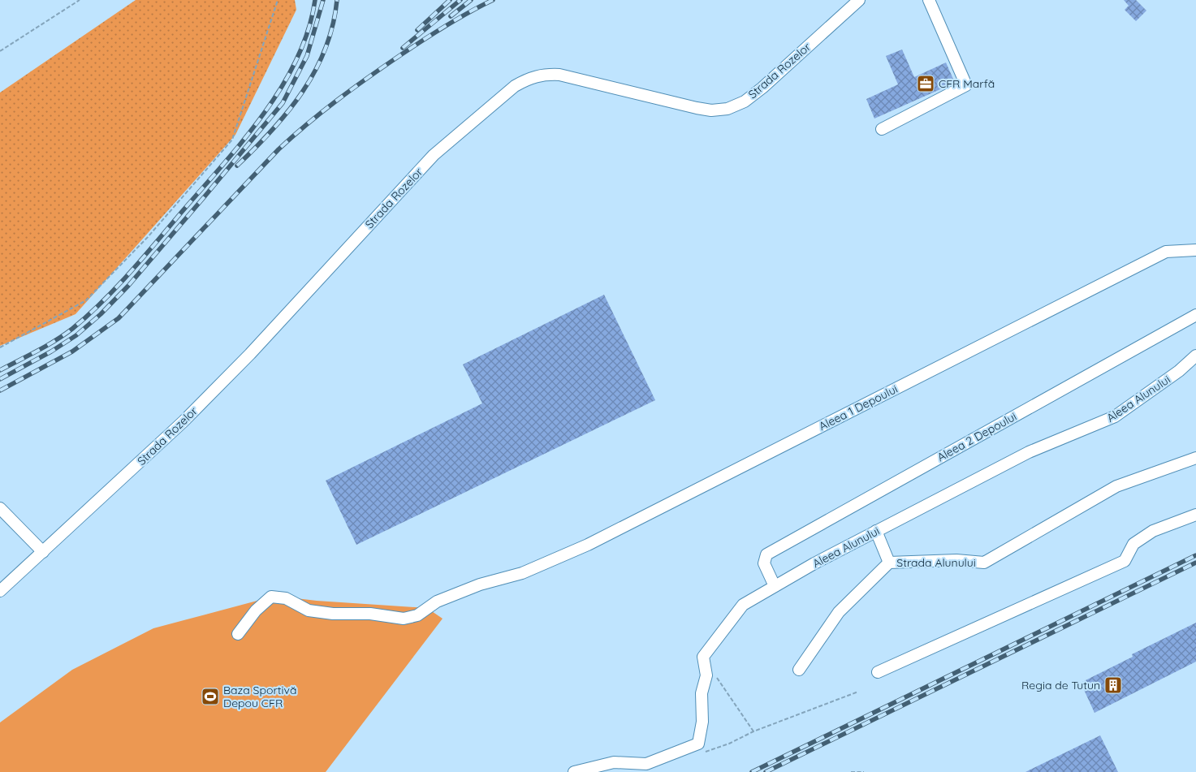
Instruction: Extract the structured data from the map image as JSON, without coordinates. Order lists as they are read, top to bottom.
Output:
{
  "streets": {
    "street": [
      "Strada Rozelor",
      "Aleea Alunului",
      "Aleea 1 Depoului",
      "Aleea 2 Depoului",
      "Strada Alunului"
    ]
  },
  "crossings": [
    ["Aleea Alunului", "Aleea 2 Depoului"]
  ],
  "places": {
    "office": ["CFR Marfă"],
    "building": ["Regia de Tutun"],
    "sports": ["Baza Sportivă Depou CFR"]
  }
}
